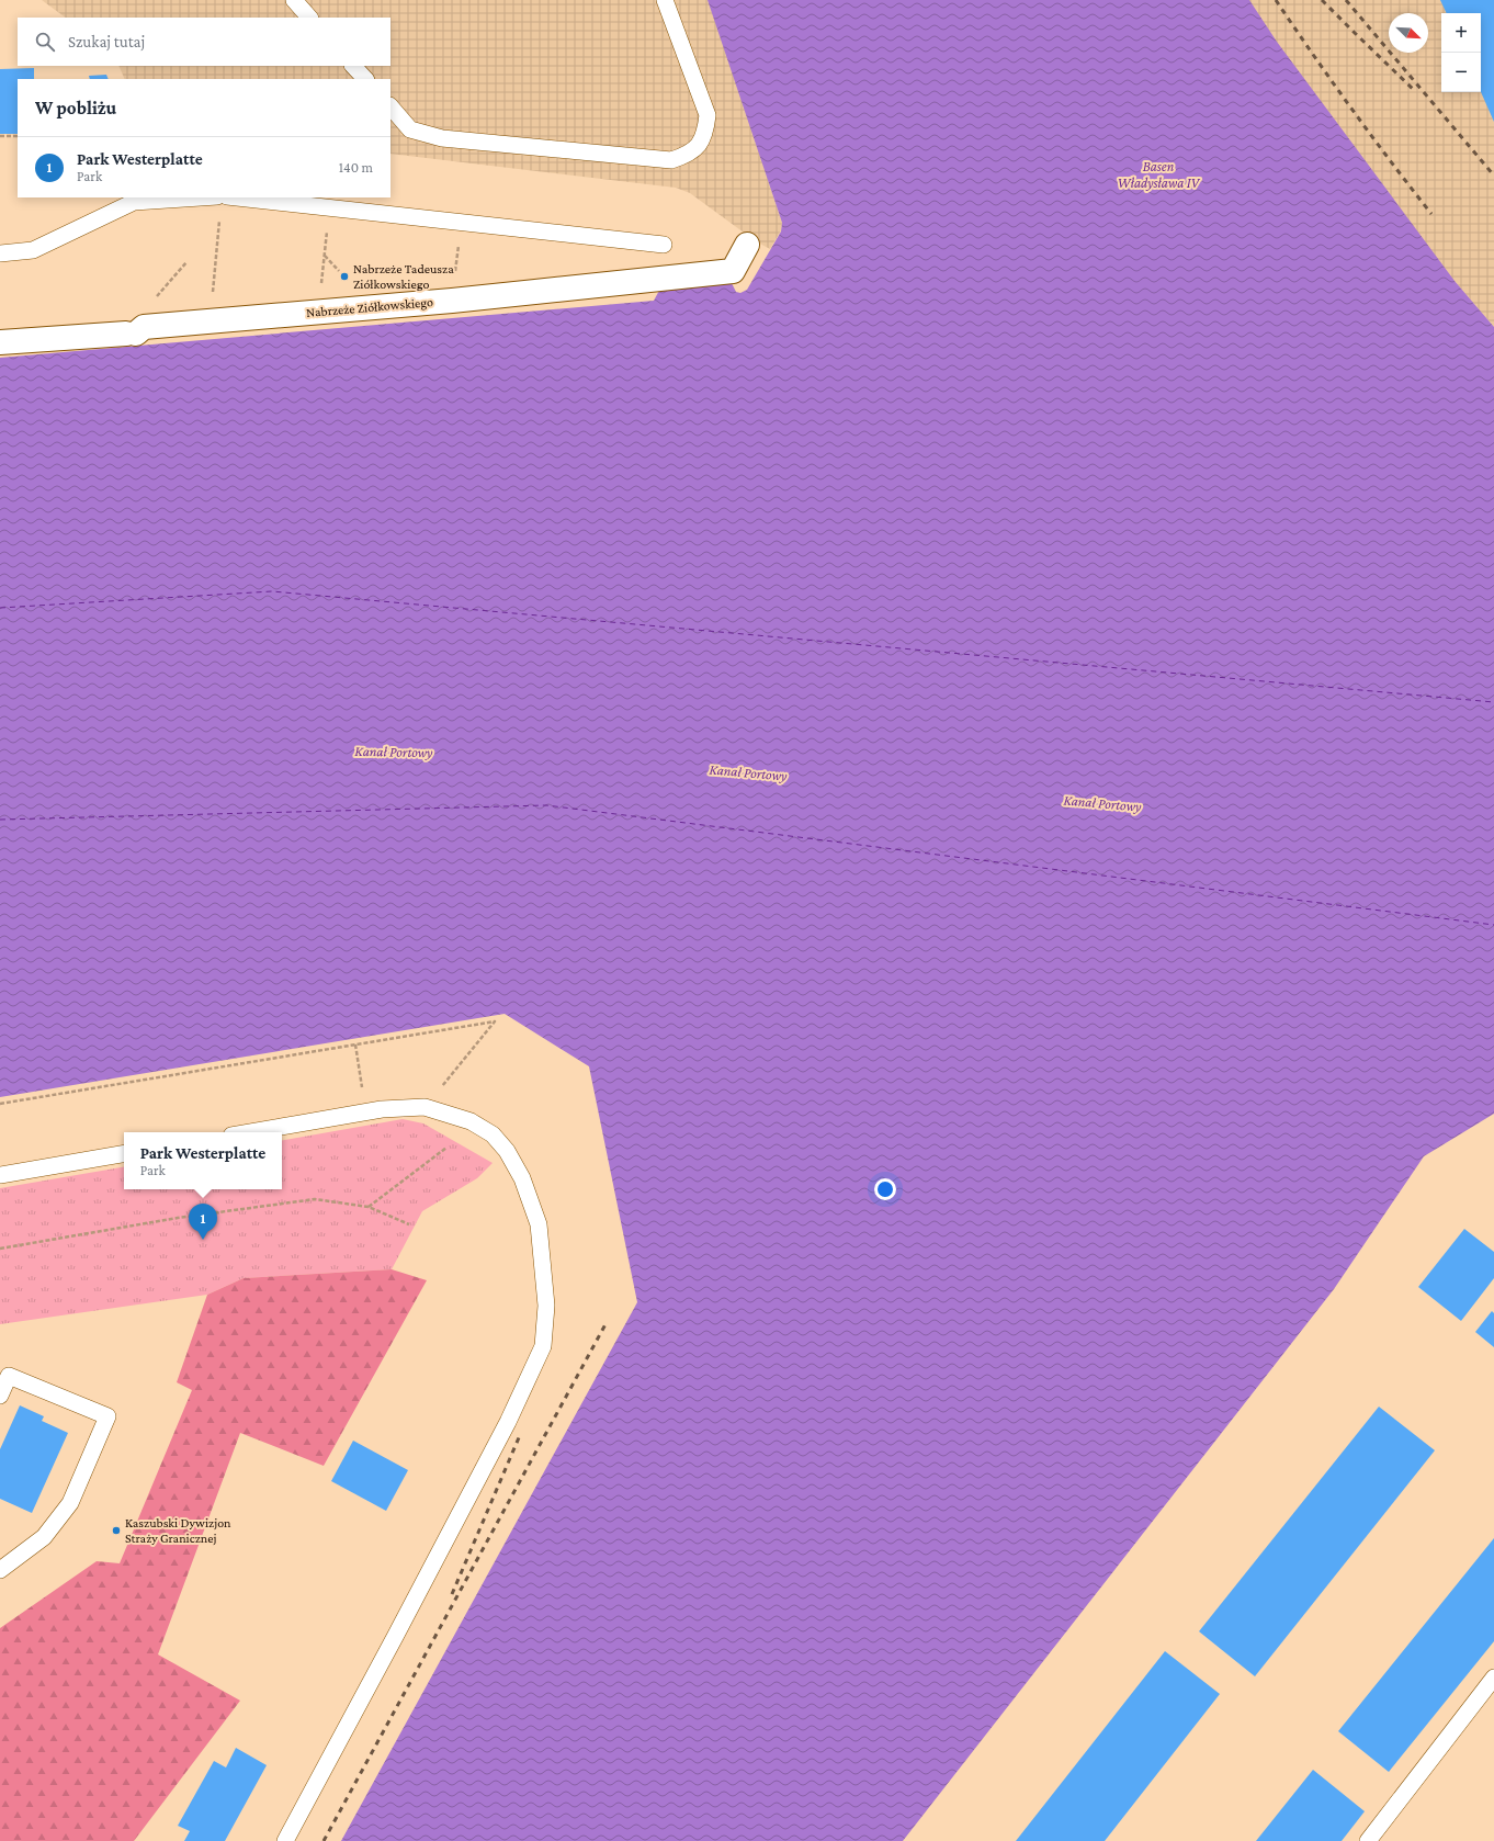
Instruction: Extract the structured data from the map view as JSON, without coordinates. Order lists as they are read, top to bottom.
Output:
{
  "streets": {
    "street": ["Nabrzeże Ziółkowskiego"]
  },
  "water": ["Basen Władysława IV", "Kanał Portowy"],
  "places": ["Nabrzeże Tadeusza Ziółkowskiego", "Kaszubski Dywizjon Straży Granicznej"],
  "north": "bottom right",
  "page": {
    "map_buttons": ["+", "−"],
    "search": "Szukaj tutaj",
    "heading": "W pobliżu",
    "list": [
      {
        "mark": "1",
        "name": "Park Westerplatte",
        "note": "Park",
        "value": "140 m"
      }
    ],
    "popup": ["Park Westerplatte", "Park"],
    "pins": "1"
  }
}
